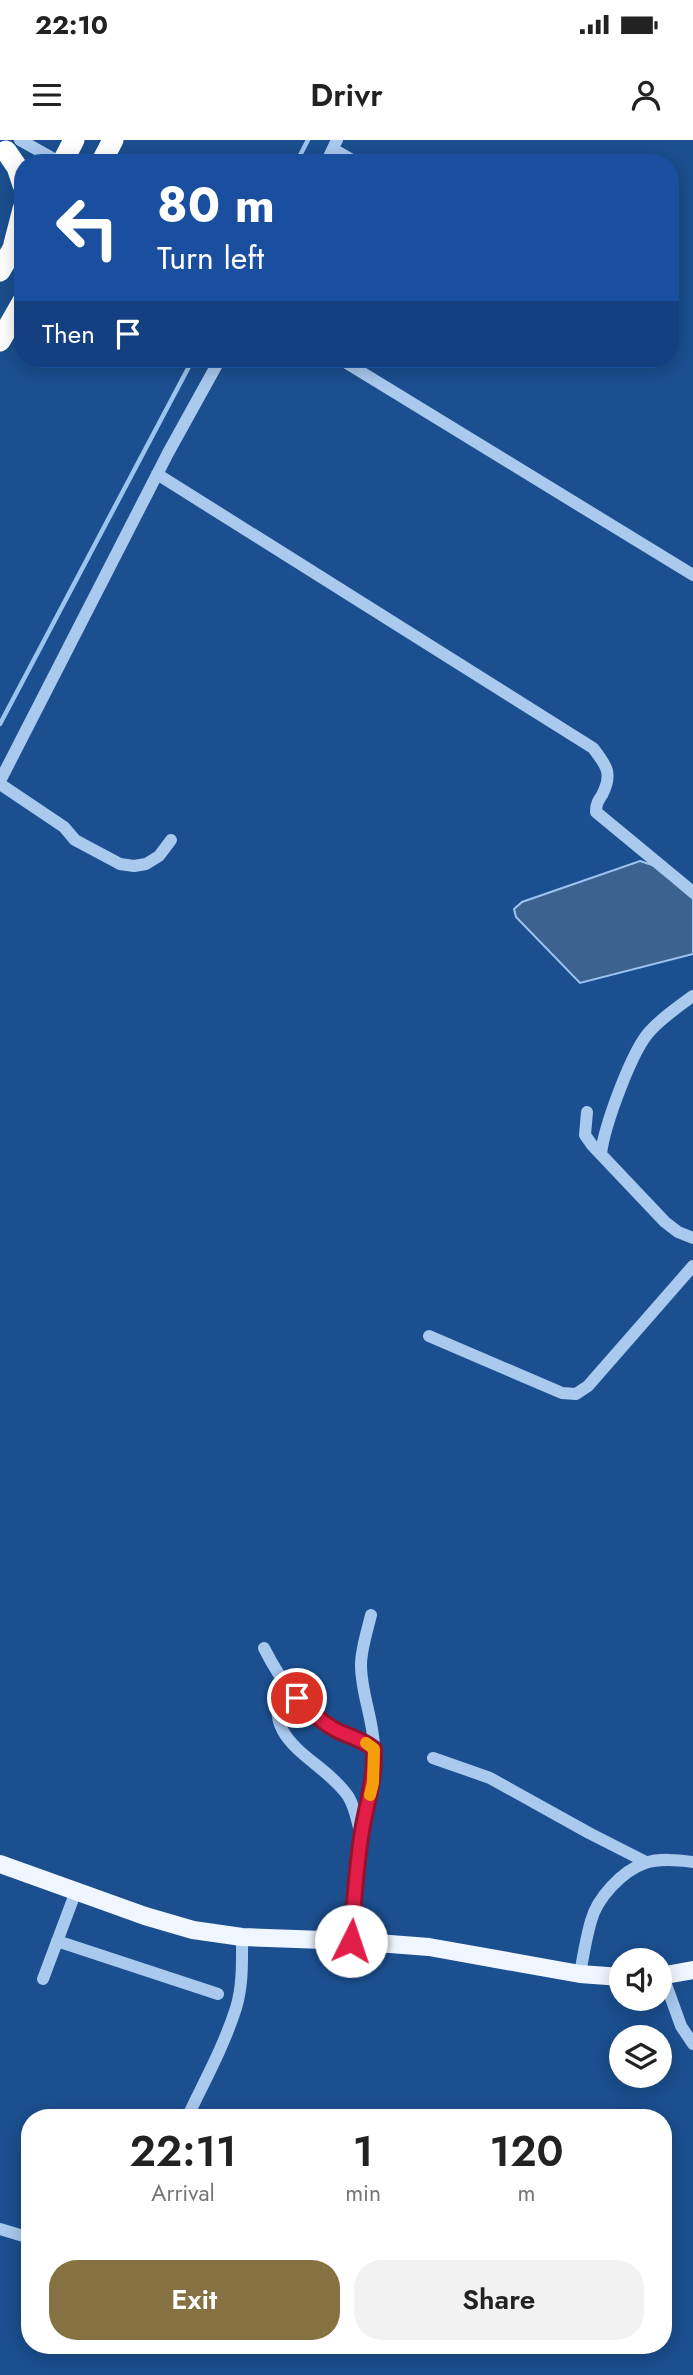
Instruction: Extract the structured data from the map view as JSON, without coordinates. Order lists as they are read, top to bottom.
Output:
{
  "page": {
    "status": "22:10",
    "header": "Drivr",
    "turn": ["80 m", "Turn left"],
    "then": "Then",
    "eta": [
      "22:11",
      "Arrival",
      "1",
      "min",
      "120",
      "m"
    ],
    "buttons": ["Exit", "Share"]
  }
}
